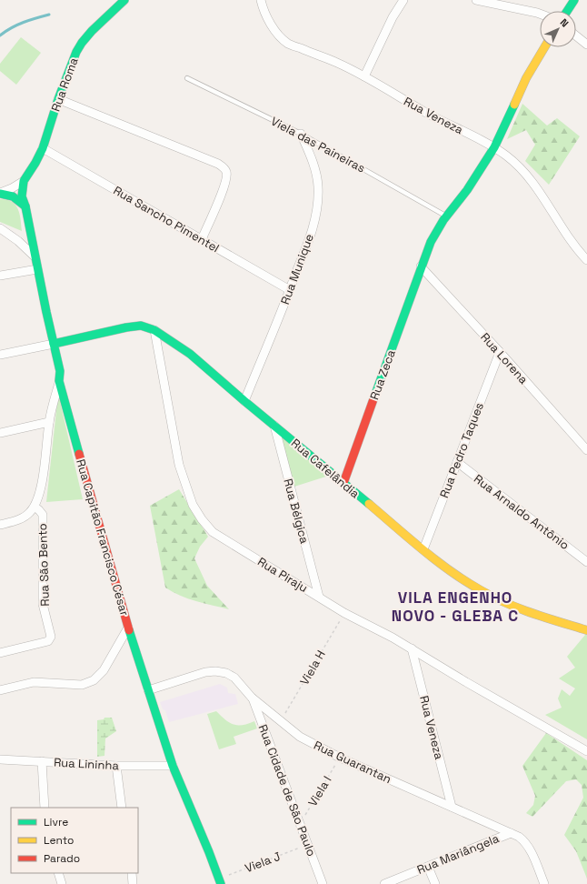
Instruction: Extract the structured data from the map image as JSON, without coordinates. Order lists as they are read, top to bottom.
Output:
{
  "streets": {
    "street": [
      "Rua Roma",
      "Rua Veneza",
      "Rua Sancho Pimentel",
      "Rua Munique",
      "Rua Lorena",
      "Rua Zeca",
      "Rua Pedro Taques",
      "Rua Cafelândia",
      "Rua Bélgica",
      "Rua Arnaldo Antônio",
      "Rua Capitão Francisco César",
      "Rua São Bento",
      "Rua Piraju",
      "Rua Guarantan",
      "Rua Lininha",
      "Rua Cidade de São Paulo",
      "Rua Mariângela"
    ],
    "lane": ["Viela das Paineiras"],
    "path": ["Viela H", "Viela I", "Viela J"]
  },
  "crossings": [
    ["Rua Roma", "Rua Sancho Pimentel"],
    ["Rua Roma", "Rua Capitão Francisco César"],
    ["Rua Veneza", "Rua Zeca"],
    ["Rua Veneza", "Rua Piraju"],
    ["Rua Veneza", "Rua Guarantan"],
    ["Viela das Paineiras", "Rua Munique"],
    ["Viela das Paineiras", "Rua Zeca"],
    ["Rua Sancho Pimentel", "Rua Munique"],
    ["Rua Munique", "Rua Cafelândia"],
    ["Rua Lorena", "Rua Zeca"],
    ["Rua Lorena", "Rua Pedro Taques"],
    ["Rua Zeca", "Rua Cafelândia"],
    ["Rua Pedro Taques", "Rua Cafelândia"],
    ["Rua Pedro Taques", "Rua Arnaldo Antônio"],
    ["Rua Cafelândia", "Rua Bélgica"],
    ["Rua Cafelândia", "Rua Capitão Francisco César"],
    ["Rua Cafelândia", "Rua Piraju"],
    ["Rua Bélgica", "Rua Piraju"],
    ["Rua Capitão Francisco César", "Rua Guarantan"],
    ["Rua Capitão Francisco César", "Rua Lininha"],
    ["Rua Capitão Francisco César", "Viela J"],
    ["Rua Piraju", "Viela H"],
    ["Viela H", "Rua Guarantan"],
    ["Rua Guarantan", "Rua Cidade de São Paulo"],
    ["Rua Guarantan", "Viela I"],
    ["Rua Guarantan", "Rua Mariângela"],
    ["Rua Cidade de São Paulo", "Viela I"],
    ["Rua Cidade de São Paulo", "Viela J"]
  ],
  "districts": ["VILA ENGENHO NOVO - GLEBA C"],
  "legend": ["Livre", "Lento", "Parado"],
  "north": "top right"
}
